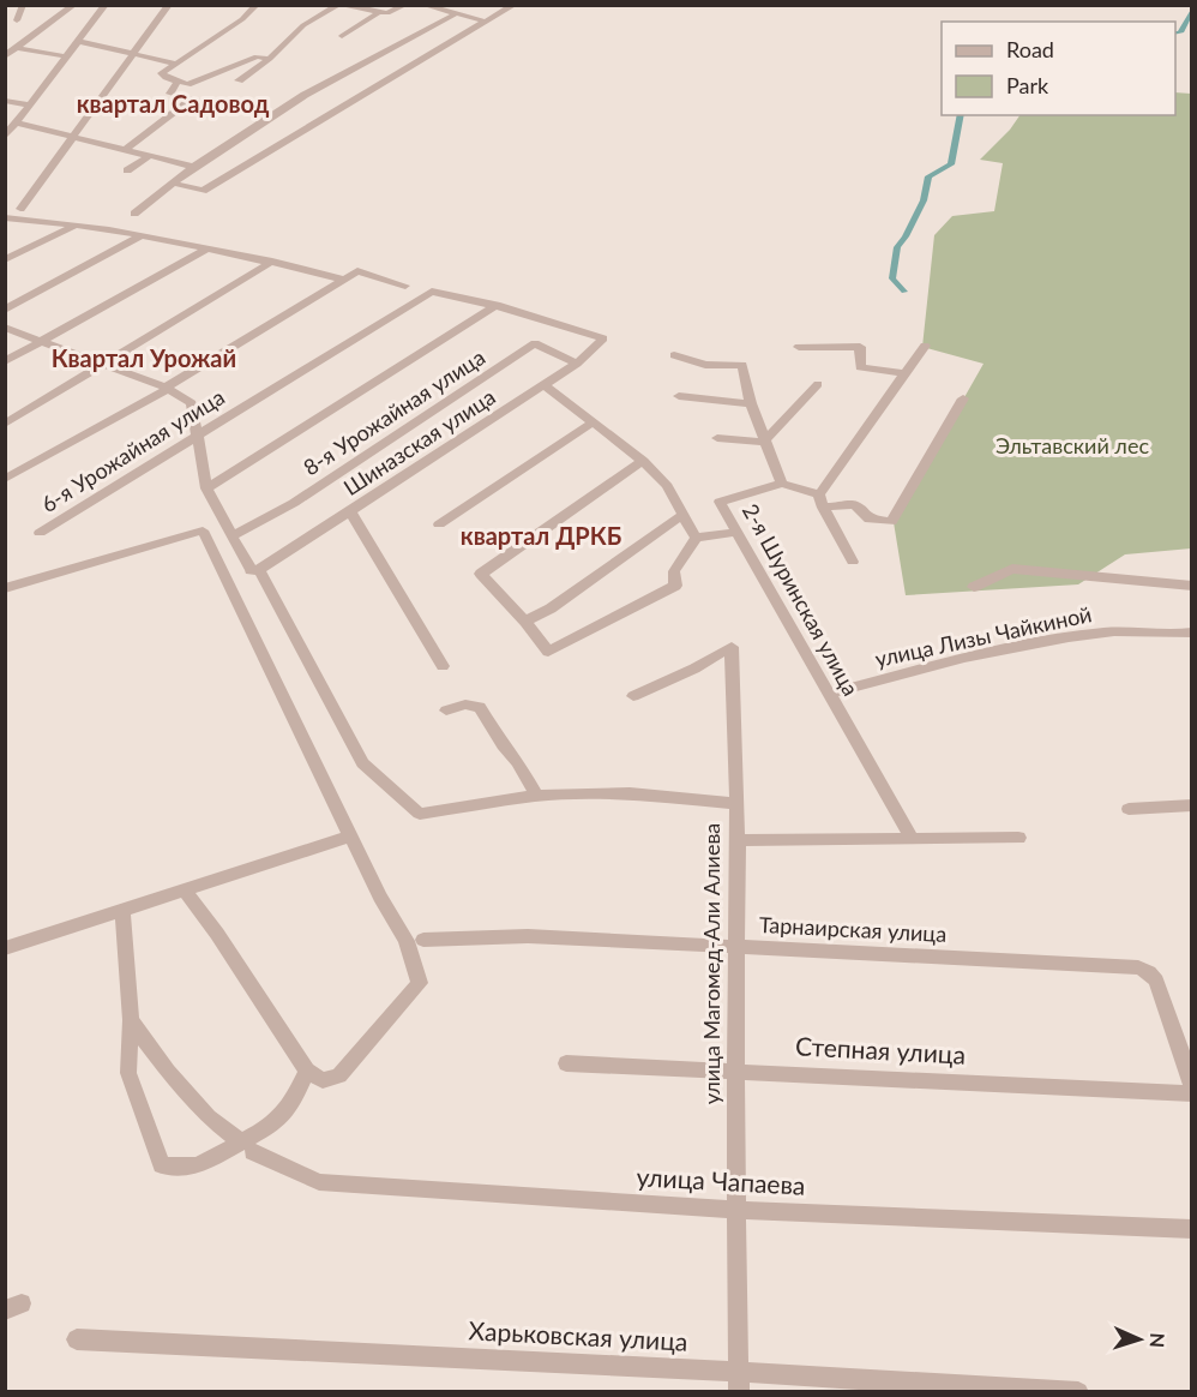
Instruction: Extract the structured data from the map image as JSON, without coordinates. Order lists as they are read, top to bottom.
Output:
{
  "streets": {
    "street": [
      "8-я Урожайная улица",
      "Шиназская улица",
      "6-я Урожайная улица",
      "2-я Шуринская улица",
      "улица Лизы Чайкиной",
      "Тарнаирская улица",
      "улица Магомед-Али Алиева",
      "Степная улица",
      "улица Чапаева",
      "Харьковская улица"
    ]
  },
  "crossings": [
    ["8-я Урожайная улица", "Шиназская улица"],
    ["Шиназская улица", "6-я Урожайная улица"],
    ["2-я Шуринская улица", "улица Лизы Чайкиной"],
    ["Тарнаирская улица", "улица Магомед-Али Алиева"],
    ["улица Магомед-Али Алиева", "Степная улица"],
    ["улица Магомед-Али Алиева", "улица Чапаева"],
    ["улица Магомед-Али Алиева", "Харьковская улица"]
  ],
  "districts": ["квартал Садовод", "Квартал Урожай", "квартал ДРКБ"],
  "parks": ["Эльтавский лес"],
  "legend": ["Road", "Park"],
  "north": "right"
}
